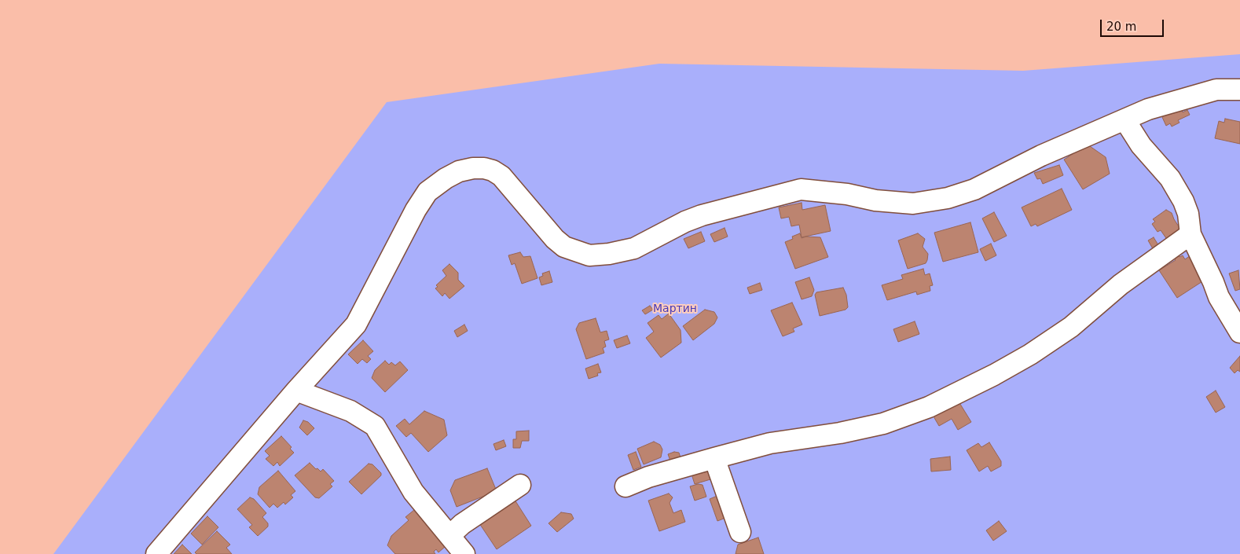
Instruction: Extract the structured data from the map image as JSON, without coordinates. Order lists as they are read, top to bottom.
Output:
{
  "parks": ["Мартин"],
  "scale_bar": "20 m"
}
